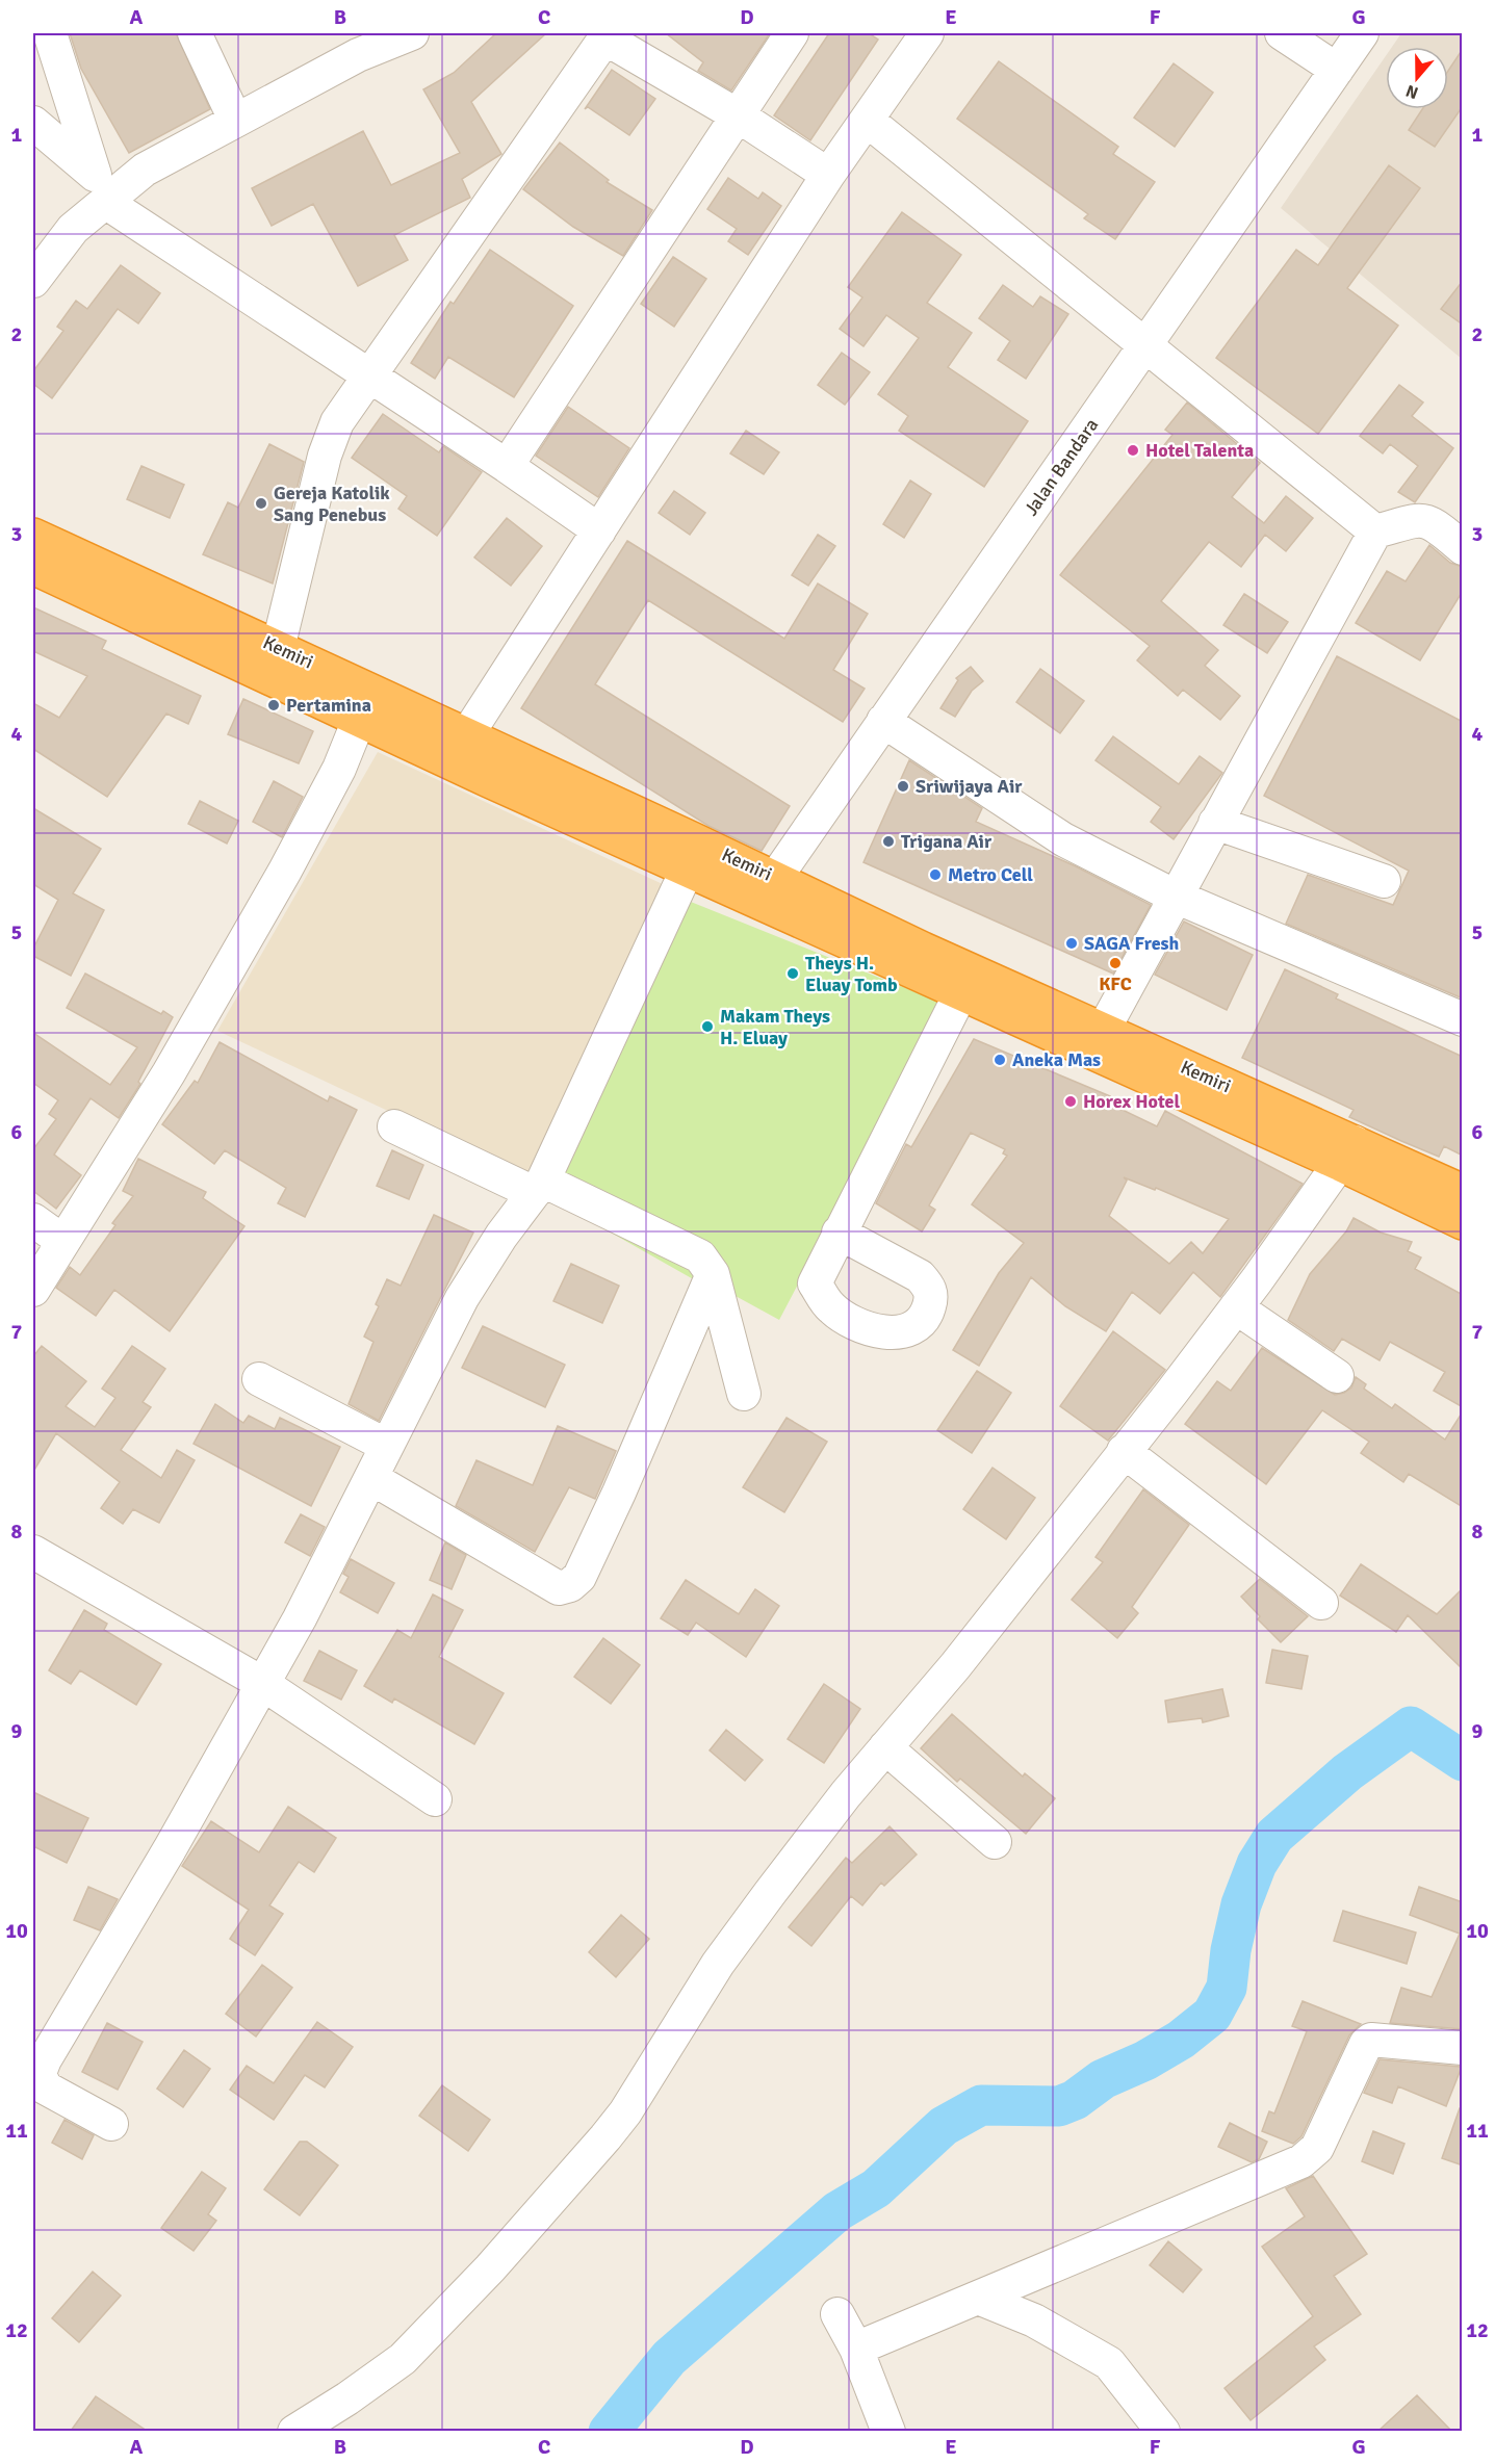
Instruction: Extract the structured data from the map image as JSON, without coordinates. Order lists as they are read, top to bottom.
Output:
{
  "streets": {
    "highway": ["Kemiri"],
    "street": ["Jalan Bandara"]
  },
  "crossings": [
    ["Jalan Bandara", "Kemiri"]
  ],
  "places": [
    "Hotel Talenta",
    "Gereja Katolik Sang Penebus",
    "Pertamina",
    "Sriwijaya Air",
    "Trigana Air",
    "Metro Cell",
    "SAGA Fresh",
    "KFC",
    "Theys H. Eluay Tomb",
    "Makam Theys H. Eluay",
    "Aneka Mas",
    "Horex Hotel"
  ],
  "north": "bottom",
  "grid": {
    "columns": [
      "A",
      "B",
      "C",
      "D",
      "E",
      "F",
      "G"
    ],
    "rows": [
      "1",
      "2",
      "3",
      "4",
      "5",
      "6",
      "7",
      "8",
      "9",
      "10",
      "11",
      "12"
    ]
  }
}
